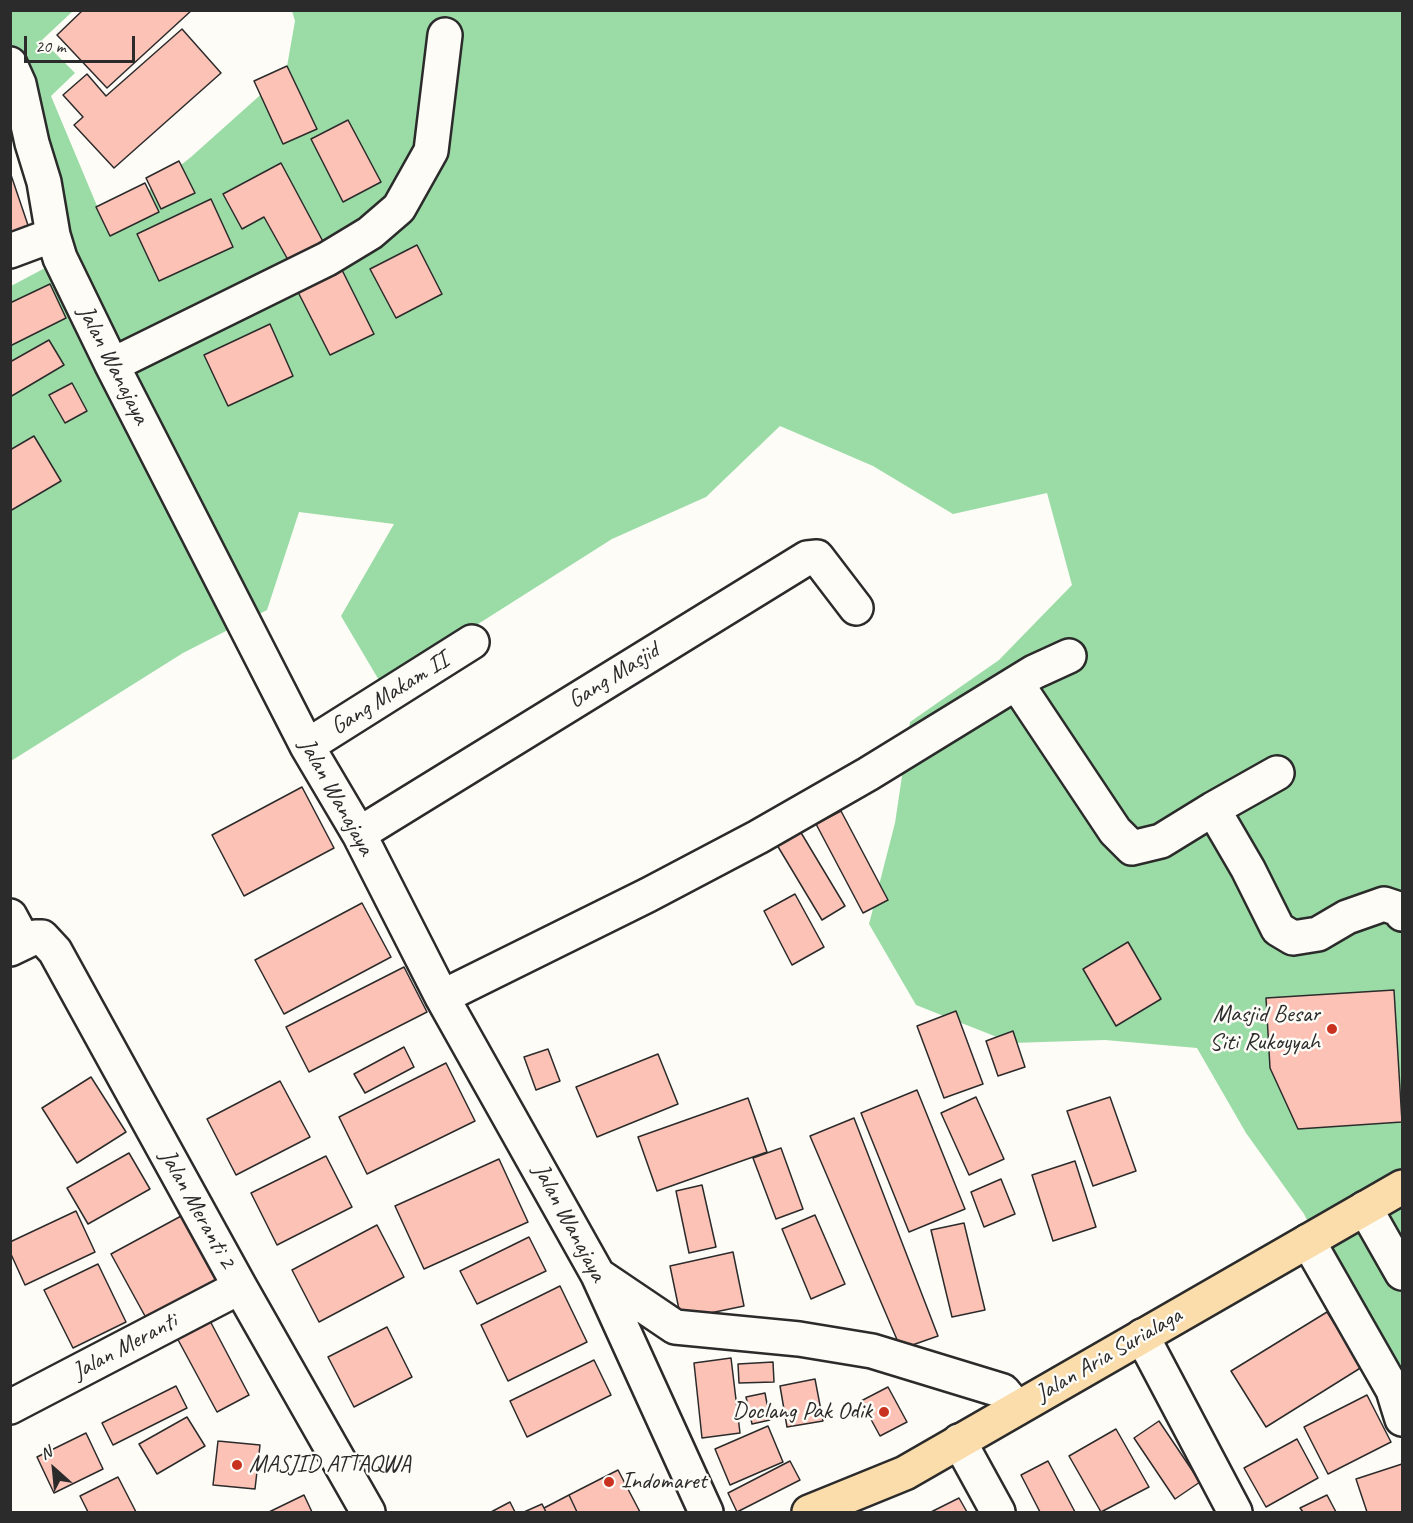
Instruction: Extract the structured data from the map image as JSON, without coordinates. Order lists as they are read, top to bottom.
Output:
{
  "streets": {
    "main road": ["Jalan Aria Surialaga"],
    "street": [
      "Jalan Wanajaya",
      "Gang Masjid",
      "Gang Makam II",
      "Jalan Meranti 2",
      "Jalan Meranti"
    ]
  },
  "crossings": [
    ["Jalan Wanajaya", "Gang Masjid"],
    ["Jalan Wanajaya", "Gang Makam II"],
    ["Jalan Meranti 2", "Jalan Meranti"]
  ],
  "places": [
    "Masjid Besar Siti Rukoyyah",
    "Doclang Pak Odik",
    "MASJID ATTAQWA",
    "Indomaret"
  ],
  "scale_bar": "20 m",
  "north": "top left"
}
